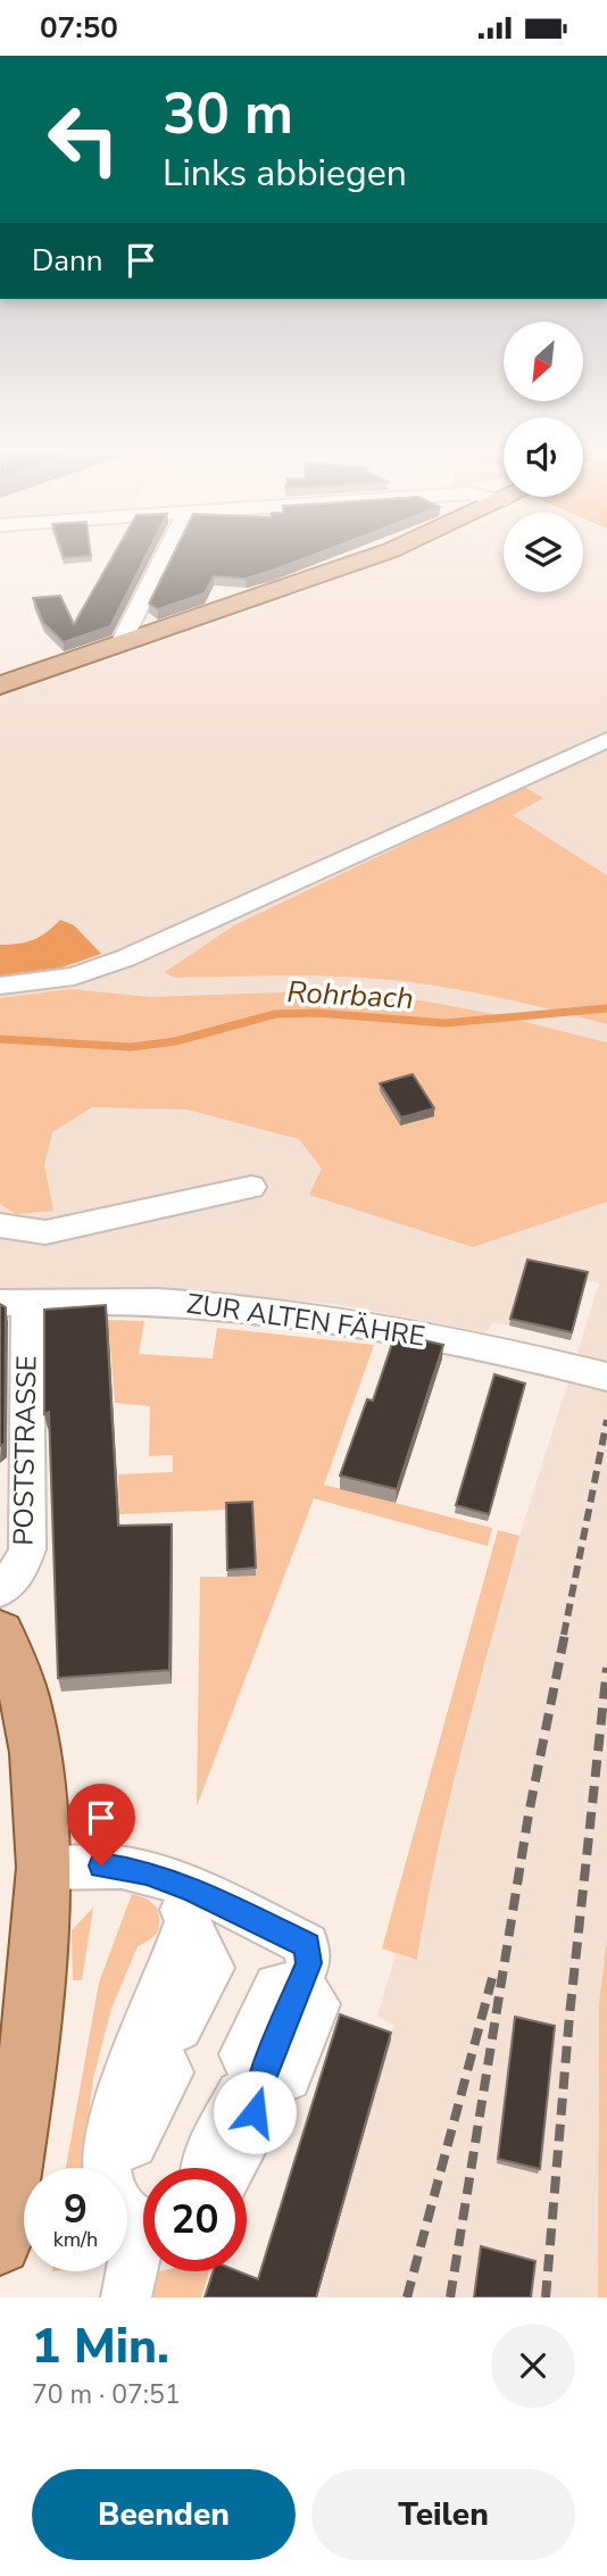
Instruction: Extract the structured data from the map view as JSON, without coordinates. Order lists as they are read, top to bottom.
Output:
{
  "streets": {
    "street": ["ZUR ALTEN FÄHRE", "POSTSTRASSE"]
  },
  "crossings": [
    ["ZUR ALTEN FÄHRE", "POSTSTRASSE"]
  ],
  "water": ["Rohrbach"],
  "north": "bottom left",
  "page": {
    "status": "07:50",
    "turn": ["30 m", "Links abbiegen"],
    "then": "Dann",
    "speed": "9 km/h",
    "limit": "20",
    "heading": ["1 Min.", "70 m · 07:51"],
    "buttons": ["Beenden", "Teilen"]
  }
}
